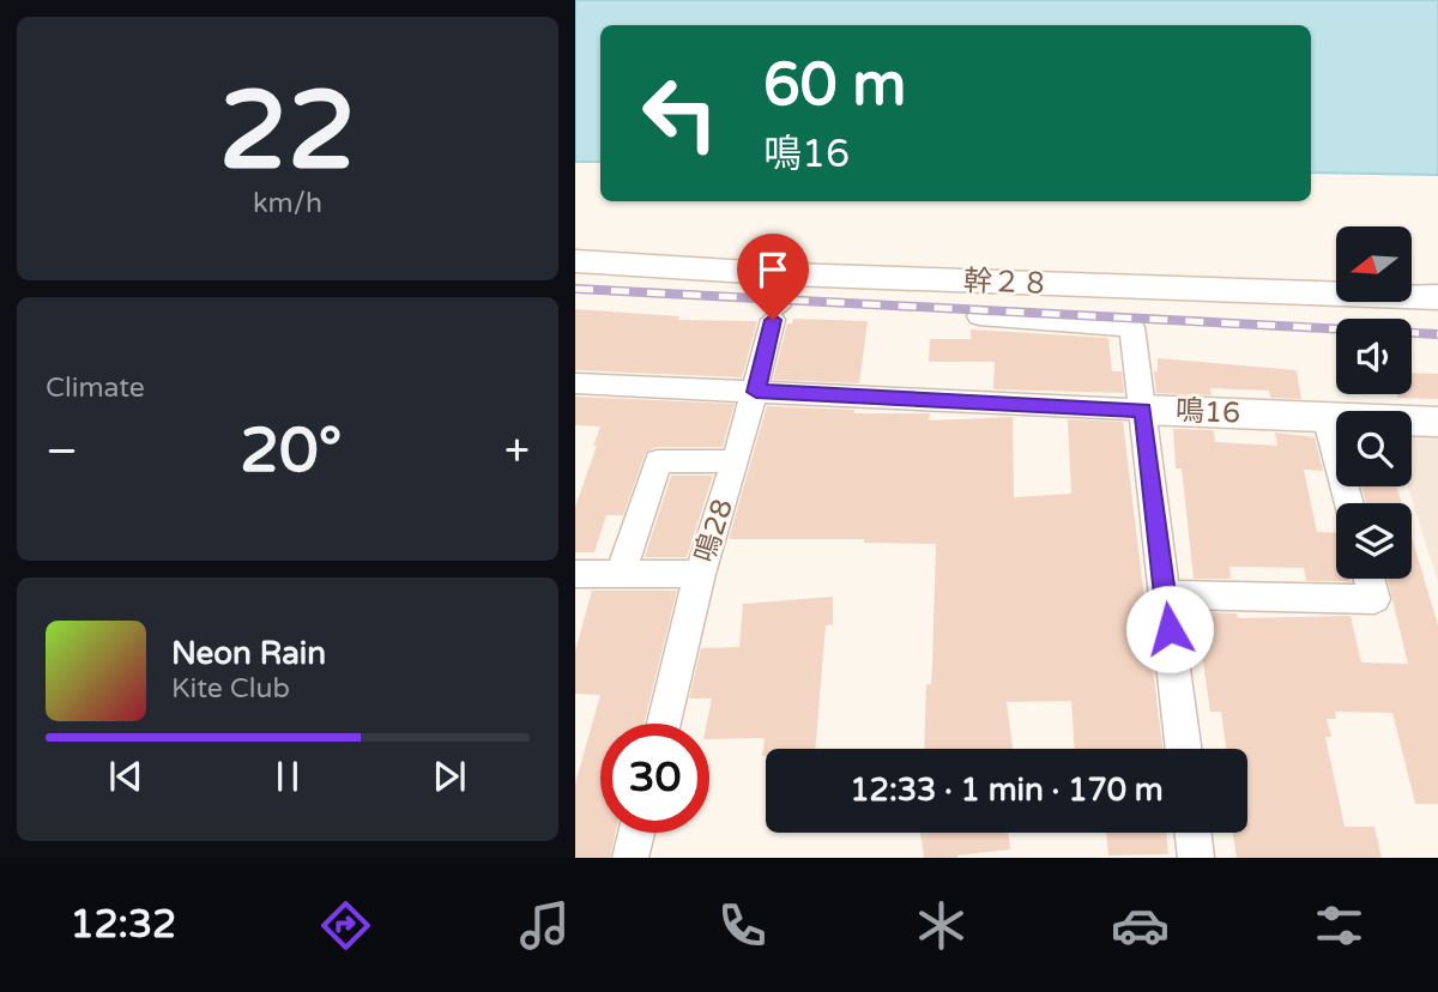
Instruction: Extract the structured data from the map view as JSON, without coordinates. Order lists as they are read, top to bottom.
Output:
{
  "streets": {
    "street": ["幹２８", "鳴16", "鳴28"]
  },
  "crossings": [
    ["幹２８", "鳴28"],
    ["鳴16", "鳴28"]
  ],
  "north": "left",
  "page": {
    "tile": [
      ["22", "km/h"],
      "Climate"
    ],
    "turn": ["60 m", "鳴16"],
    "heat": ["−", "20°", "+"],
    "song": ["Neon Rain", "Kite Club"],
    "limit": "30",
    "trip": "12:33 · 1 min · 170 m",
    "tabs": "12:32"
  }
}
